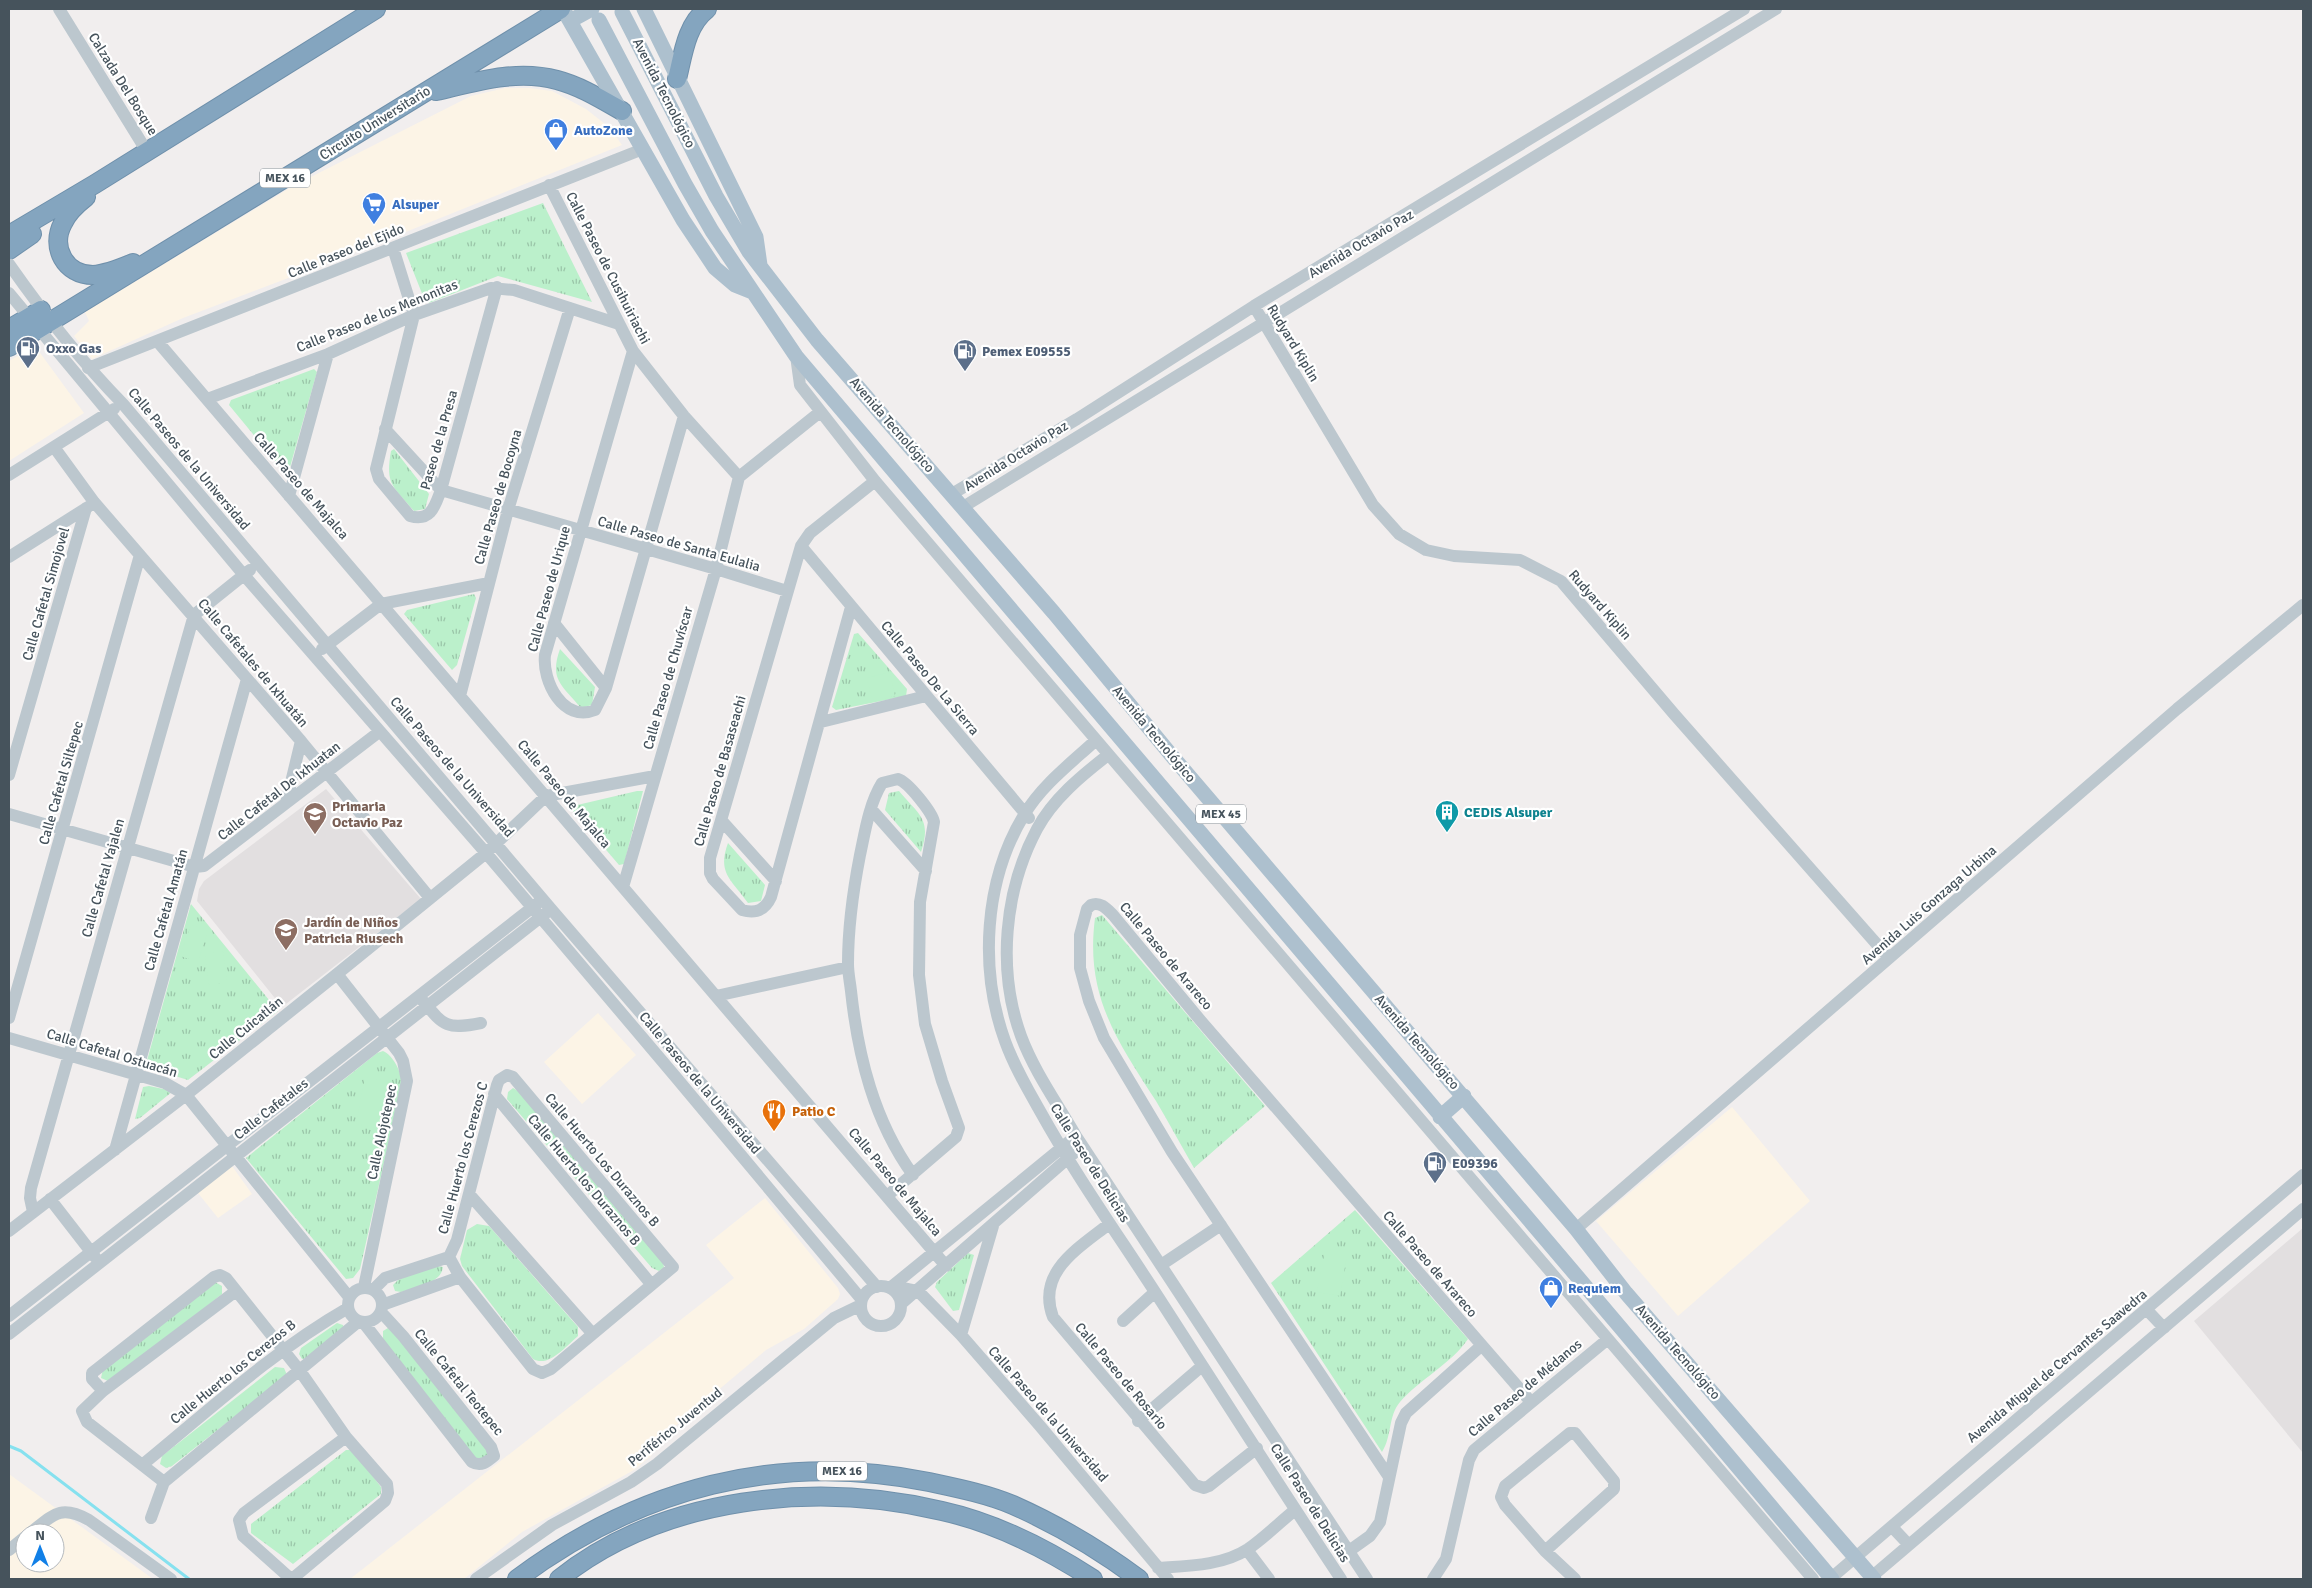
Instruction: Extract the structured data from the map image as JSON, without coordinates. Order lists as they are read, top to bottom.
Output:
{
  "streets": {
    "highway": ["Circuito Universitario", "MEX 16"],
    "main road": ["Avenida Tecnológico", "MEX 45"],
    "street": [
      "Calzada Del Bosque",
      "Avenida Octavio Paz",
      "Calle Paseo del Ejido",
      "Calle Paseo de Cusihuiriachi",
      "Calle Paseo de los Menonitas",
      "Rudyard Kiplin",
      "Paseo de la Presa",
      "Calle Paseos de la Universidad",
      "Calle Paseo de Majalca",
      "Calle Paseo de Bocoyna",
      "Calle Paseo de Santa Eulalia",
      "Calle Paseo de Urique",
      "Calle Cafetal Simojovel",
      "Calle Cafetales de Ixhuatán",
      "Calle Paseo de Chuvíscar",
      "Calle Paseo De La Sierra",
      "Calle Paseo de Basaseachi",
      "Calle Cafetal Siltepec",
      "Calle Cafetal De Ixhuatan",
      "Calle Cafetal Yajalen",
      "Avenida Luis Gonzaga Urbina",
      "Calle Cafetal Amatán",
      "Calle Paseo de Arareco",
      "Calle Cuicatlán",
      "Calle Cafetal Ostuacán",
      "Calle Cafetales",
      "Calle Alojotepec",
      "Calle Huerto los Cerezos C",
      "Calle Huerto Los Duraznos B",
      "Calle Paseo de Delicias",
      "Calle Huerto los Duraznos B",
      "Avenida Miguel de Cervantes Saavedra",
      "Calle Huerto los Cerezos B",
      "Calle Paseo de Rosario",
      "Calle Cafetal Teotepec",
      "Calle Paseo de Médanos",
      "Calle Paseo de la Universidad",
      "Periférico Juventud"
    ]
  },
  "crossings": [
    ["Avenida Tecnológico", "Avenida Octavio Paz"],
    ["Avenida Tecnológico", "Avenida Luis Gonzaga Urbina"],
    ["Avenida Tecnológico", "Avenida Miguel de Cervantes Saavedra"],
    ["Circuito Universitario", "Calle Paseos de la Universidad"],
    ["Avenida Octavio Paz", "Rudyard Kiplin"],
    ["Calle Paseo del Ejido", "Calle Paseo de Cusihuiriachi"],
    ["Calle Paseo del Ejido", "Calle Paseos de la Universidad"],
    ["Calle Paseo del Ejido", "Calle Paseo de Majalca"],
    ["Calle Paseo de Cusihuiriachi", "Calle Paseo de los Menonitas"],
    ["Calle Paseo de Cusihuiriachi", "Calle Paseo de Urique"],
    ["Calle Paseo de Cusihuiriachi", "Calle Paseo de Chuvíscar"],
    ["Calle Paseo de los Menonitas", "Paseo de la Presa"],
    ["Calle Paseo de los Menonitas", "Calle Paseo de Majalca"],
    ["Calle Paseo de los Menonitas", "Calle Paseo de Bocoyna"],
    ["Rudyard Kiplin", "Avenida Luis Gonzaga Urbina"],
    ["Paseo de la Presa", "Calle Paseo de Santa Eulalia"],
    ["Calle Paseos de la Universidad", "Calle Cafetal De Ixhuatan"],
    ["Calle Paseos de la Universidad", "Calle Cuicatlán"],
    ["Calle Paseos de la Universidad", "Calle Cafetales"],
    ["Calle Paseos de la Universidad", "Periférico Juventud"],
    ["Calle Paseo de Majalca", "Calle Paseo de Bocoyna"],
    ["Calle Paseo de Majalca", "Calle Paseo de Chuvíscar"],
    ["Calle Paseo de Majalca", "Calle Cuicatlán"],
    ["Calle Paseo de Bocoyna", "Calle Paseo de Santa Eulalia"],
    ["Calle Paseo de Santa Eulalia", "Calle Paseo de Urique"],
    ["Calle Paseo de Santa Eulalia", "Calle Paseo de Chuvíscar"],
    ["Calle Paseo de Santa Eulalia", "Calle Paseo de Basaseachi"],
    ["Calle Cafetal Simojovel", "Calle Cafetales de Ixhuatán"],
    ["Calle Cafetales de Ixhuatán", "Calle Cafetal Siltepec"],
    ["Calle Cafetales de Ixhuatán", "Calle Cafetal De Ixhuatan"],
    ["Calle Cafetales de Ixhuatán", "Calle Cafetal Yajalen"],
    ["Calle Cafetales de Ixhuatán", "Calle Cafetal Amatán"],
    ["Calle Cafetales de Ixhuatán", "Calle Cuicatlán"],
    ["Calle Paseo De La Sierra", "Calle Paseo de Basaseachi"],
    ["Calle Paseo De La Sierra", "Calle Paseo de Delicias"],
    ["Calle Cafetal De Ixhuatan", "Calle Cafetal Amatán"],
    ["Calle Cafetal Yajalen", "Calle Cuicatlán"],
    ["Calle Cafetal Yajalen", "Calle Cafetal Ostuacán"],
    ["Calle Cafetal Amatán", "Calle Cuicatlán"],
    ["Calle Cafetal Amatán", "Calle Cafetal Ostuacán"],
    ["Calle Paseo de Arareco", "Calle Paseo de Médanos"],
    ["Calle Cuicatlán", "Calle Cafetal Ostuacán"],
    ["Calle Cuicatlán", "Calle Alojotepec"],
    ["Calle Cafetal Ostuacán", "Calle Cafetales"],
    ["Calle Cafetales", "Calle Alojotepec"],
    ["Calle Alojotepec", "Calle Huerto los Cerezos B"],
    ["Calle Alojotepec", "Calle Cafetal Teotepec"],
    ["Calle Huerto los Cerezos C", "Calle Huerto Los Duraznos B"],
    ["Calle Huerto los Cerezos C", "Calle Huerto los Duraznos B"],
    ["Calle Huerto Los Duraznos B", "Calle Huerto los Duraznos B"],
    ["Calle Paseo de Delicias", "Calle Paseo de Rosario"],
    ["Calle Huerto los Cerezos B", "Calle Cafetal Teotepec"]
  ],
  "places": {
    "shop": ["AutoZone", "Requiem"],
    "supermarket": ["Alsuper"],
    "fuel station": ["Oxxo Gas", "Pemex E09555", "E09396"],
    "building": ["CEDIS Alsuper"],
    "school or university": ["Primaria Octavio Paz", "Jardín de Niños Patricia Riusech"],
    "restaurant": ["Patio C"]
  },
  "north": "top"
}
